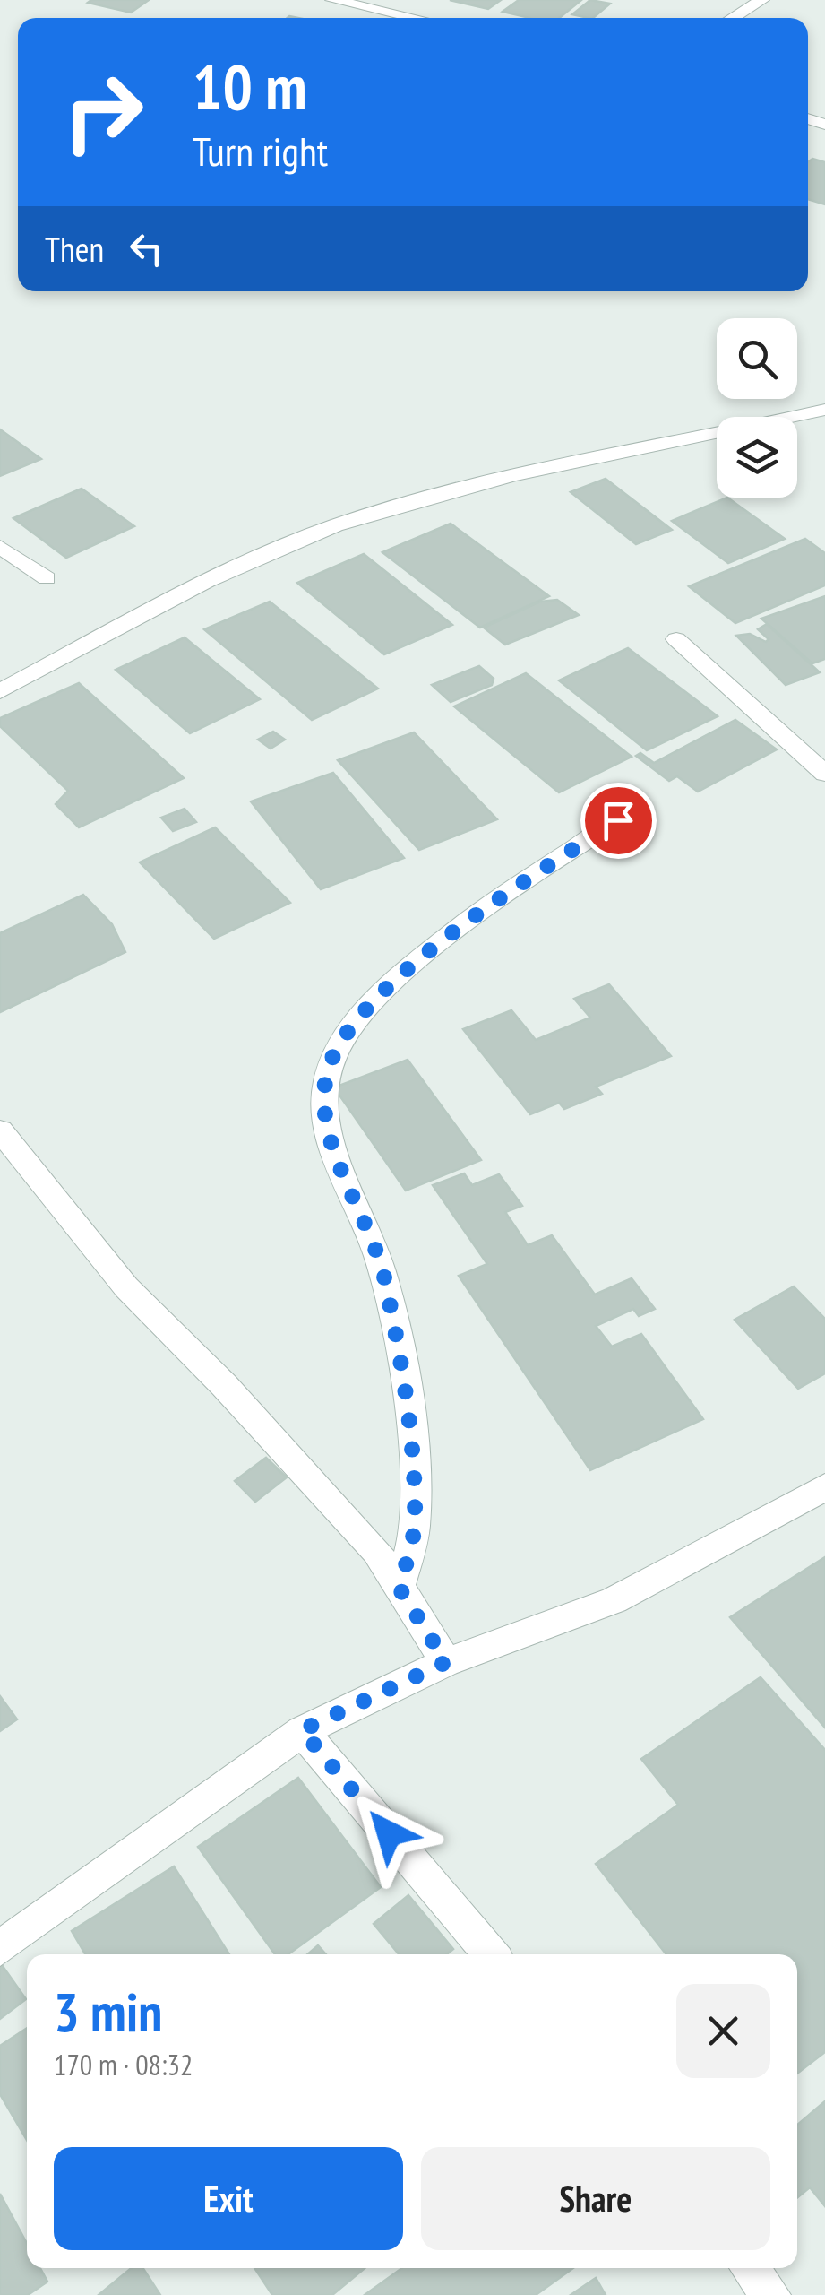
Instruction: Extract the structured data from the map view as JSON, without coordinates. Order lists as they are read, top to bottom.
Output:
{
  "page": {
    "turn": ["10 m", "Turn right"],
    "then": "Then",
    "heading": ["3 min", "170 m · 08:32"],
    "buttons": ["Exit", "Share"]
  }
}
